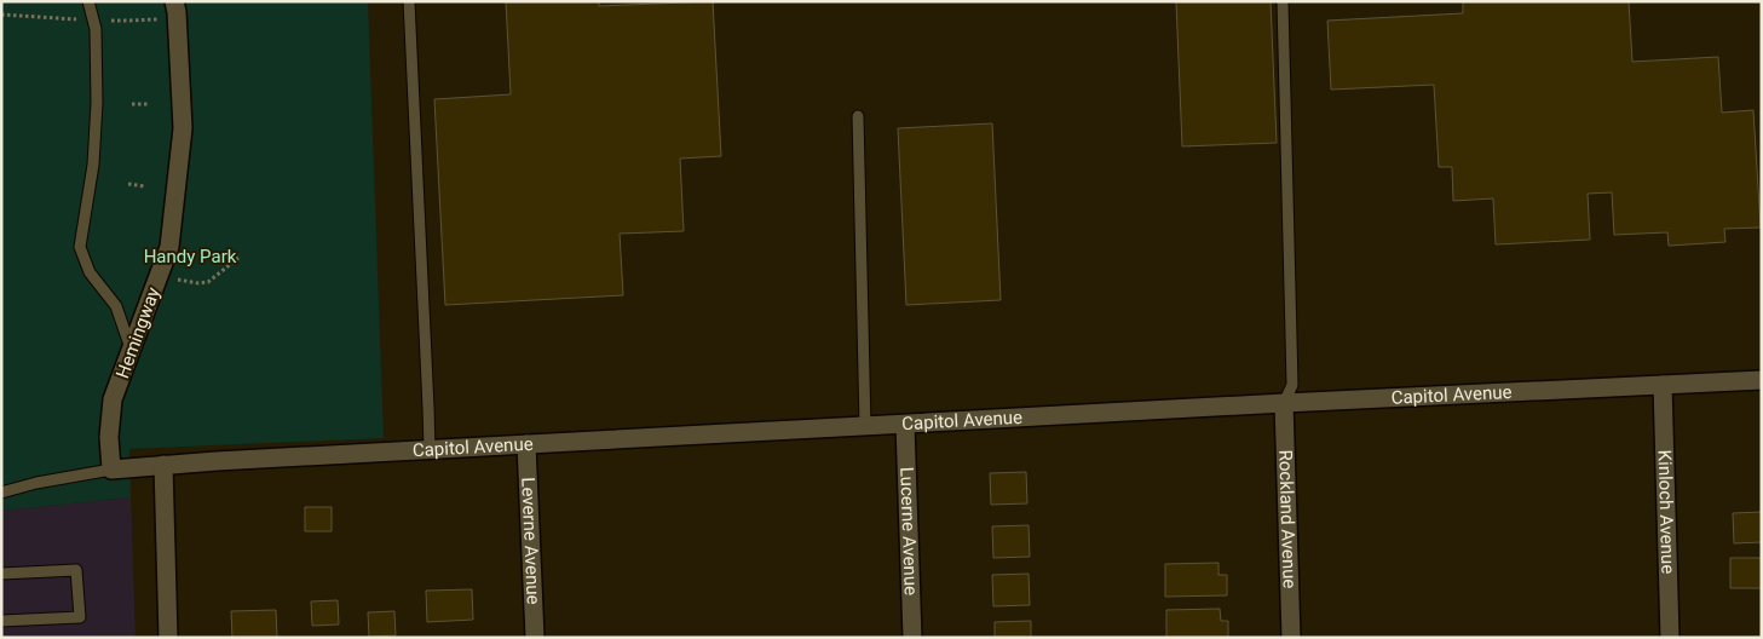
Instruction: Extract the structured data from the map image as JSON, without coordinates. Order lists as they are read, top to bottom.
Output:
{
  "streets": {
    "street": [
      "Hemingway",
      "Capitol Avenue",
      "Kinloch Avenue",
      "Rockland Avenue",
      "Lucerne Avenue",
      "Leverne Avenue"
    ]
  },
  "crossings": [
    ["Capitol Avenue", "Kinloch Avenue"],
    ["Capitol Avenue", "Rockland Avenue"],
    ["Capitol Avenue", "Lucerne Avenue"],
    ["Capitol Avenue", "Leverne Avenue"]
  ],
  "parks": ["Handy Park"]
}
